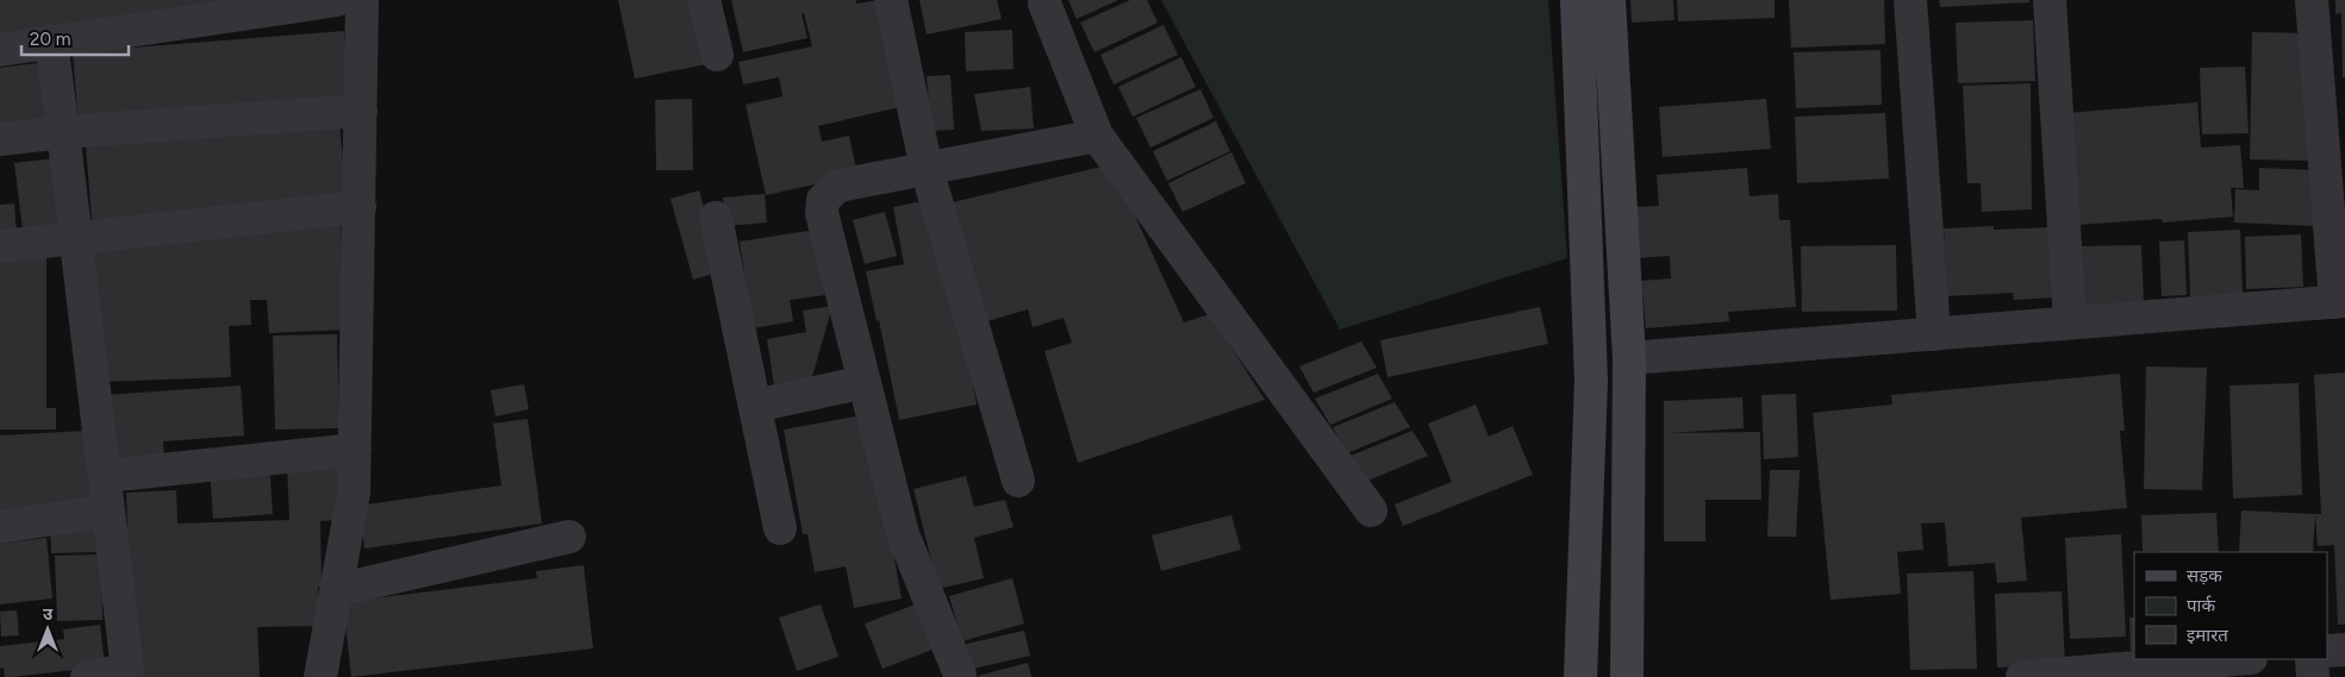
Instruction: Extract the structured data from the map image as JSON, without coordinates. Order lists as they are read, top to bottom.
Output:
{
  "legend": ["सड़क", "पार्क", "इमारत"],
  "scale_bar": "20 m",
  "north": "top"
}
